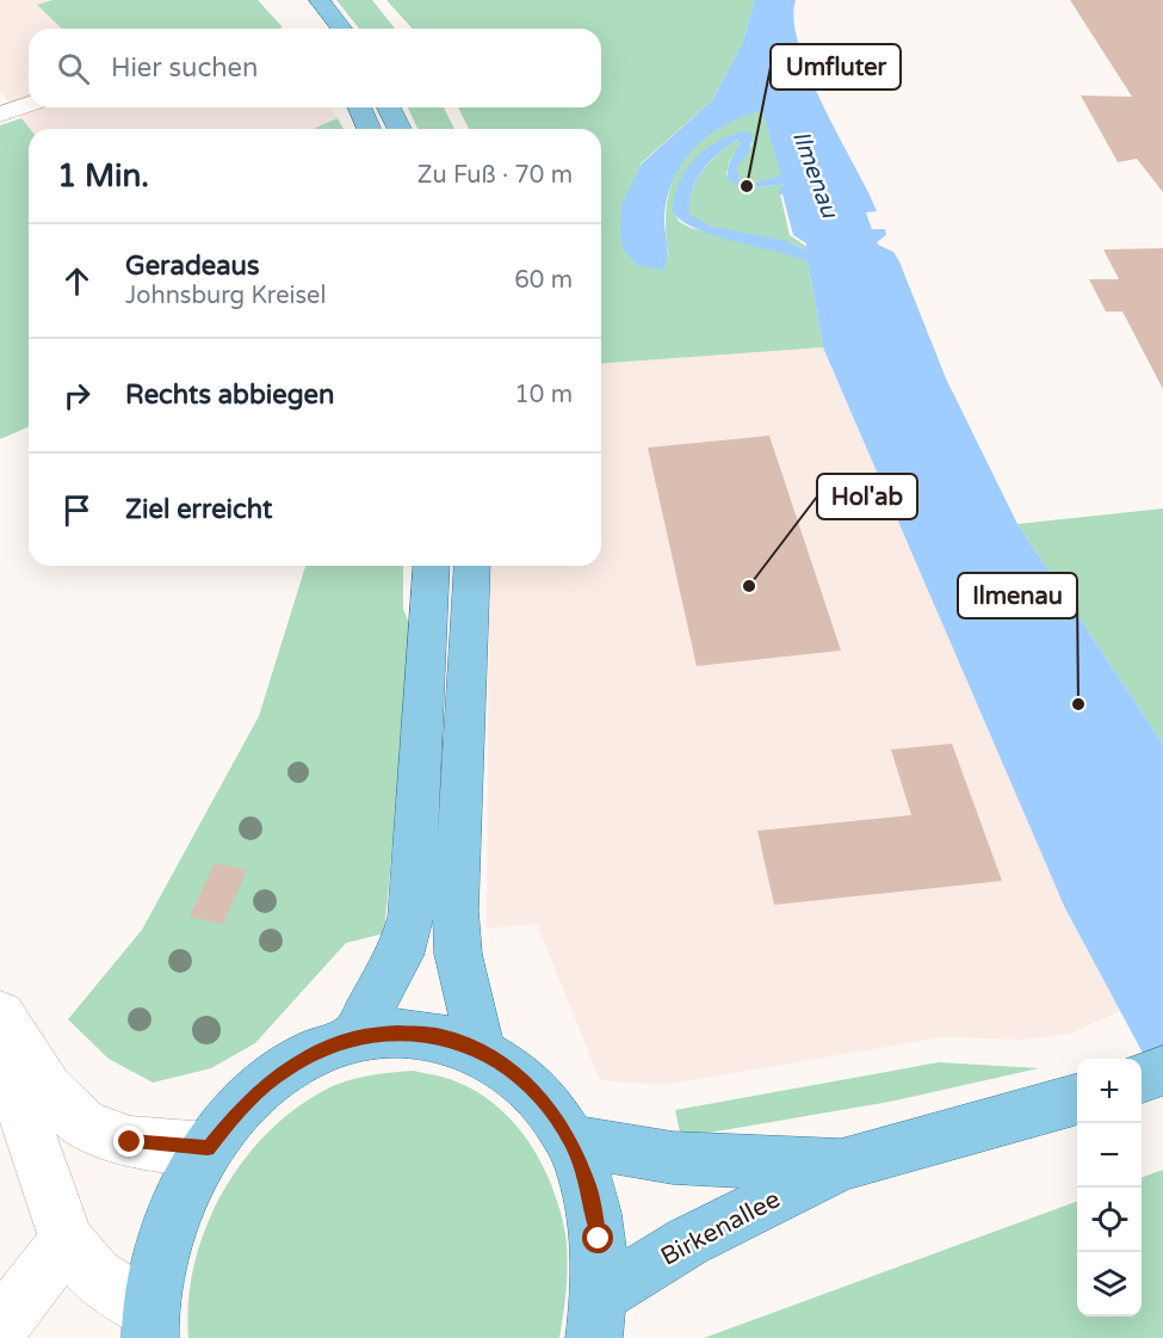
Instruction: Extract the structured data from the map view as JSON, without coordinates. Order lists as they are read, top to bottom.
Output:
{
  "streets": {
    "main road": ["Birkenallee"]
  },
  "water": ["Ilmenau"],
  "places": ["Umfluter", "Hol'ab", "Ilmenau"],
  "page": {
    "search": "Hier suchen",
    "heading": ["1 Min.", "Zu Fuß · 70 m"],
    "list": [
      ["Geradeaus", "Johnsburg Kreisel", "60 m"],
      ["Rechts abbiegen", "10 m"],
      "Ziel erreicht"
    ],
    "map_buttons": ["+", "−"]
  }
}
